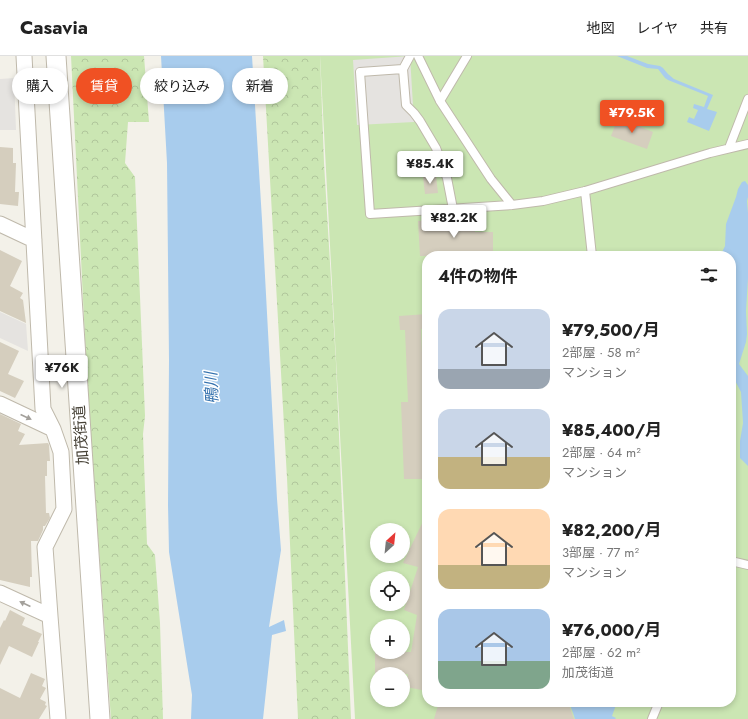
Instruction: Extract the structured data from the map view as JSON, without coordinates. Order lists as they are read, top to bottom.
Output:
{
  "streets": {
    "street": ["加茂街道"]
  },
  "water": ["鴨川"],
  "north": "top right",
  "page": {
    "header": "Casavia",
    "nav": ["地図", "レイヤ", "共有"],
    "chip": [
      "購入",
      "賃貸",
      "絞り込み",
      "新着"
    ],
    "price": [
      "¥79.5K",
      "¥85.4K",
      "¥82.2K",
      "¥76K"
    ],
    "heading": "4件の物件",
    "list": [
      {
        "name": "¥79,500/月",
        "note": "2部屋 · 58 m² · マンション"
      },
      {
        "name": "¥85,400/月",
        "note": "2部屋 · 64 m² · マンション"
      },
      {
        "name": "¥82,200/月",
        "note": "3部屋 · 77 m² · マンション"
      },
      {
        "name": "¥76,000/月",
        "note": "2部屋 · 62 m² · 加茂街道"
      }
    ],
    "map_buttons": ["+", "−"]
  }
}
